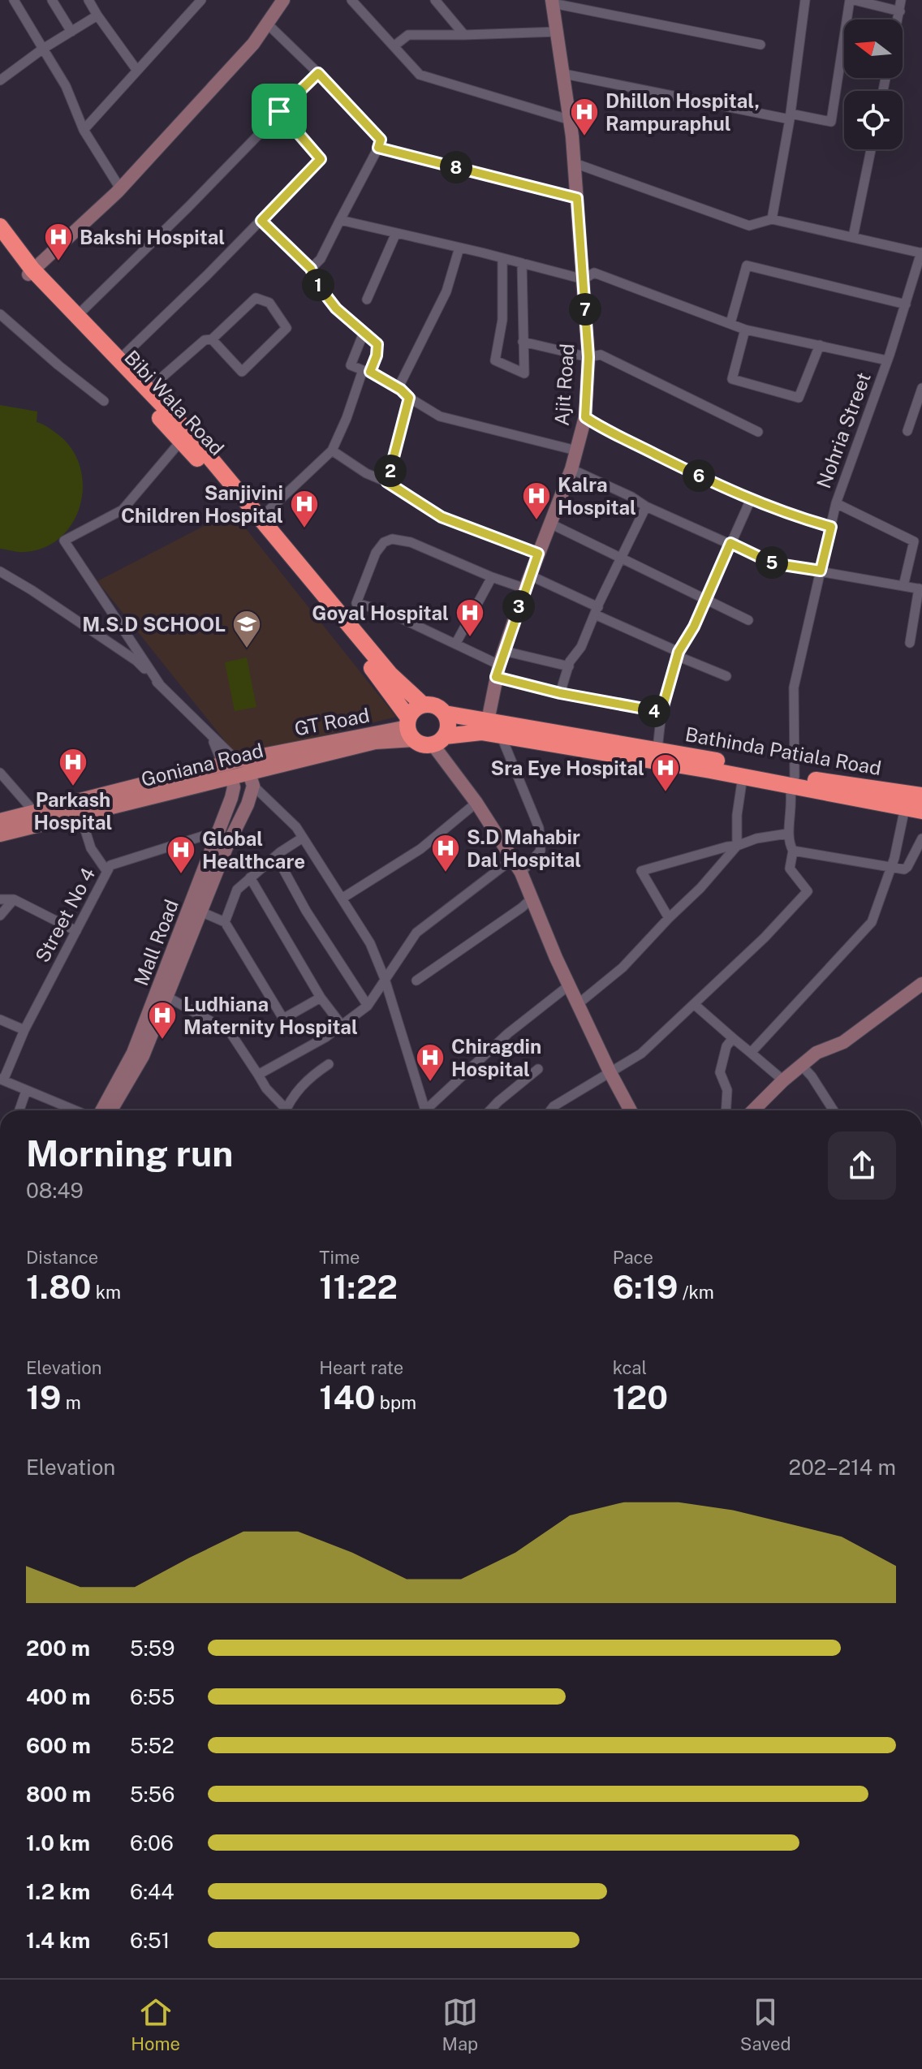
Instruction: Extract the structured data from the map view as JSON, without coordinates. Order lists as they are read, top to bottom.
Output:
{
  "streets": {
    "highway": ["Bibi Wala Road", "Bathinda Patiala Road"],
    "main road": ["GT Road", "Goniana Road"],
    "street": [
      "Ajit Road",
      "Nohria Street",
      "Street No 4",
      "Mall Road"
    ]
  },
  "crossings": [
    ["Ajit Road", "Bathinda Patiala Road"],
    ["Bibi Wala Road", "GT Road"],
    ["Bibi Wala Road", "Bathinda Patiala Road"],
    ["Bibi Wala Road", "Goniana Road"],
    ["Nohria Street", "Bathinda Patiala Road"],
    ["GT Road", "Bathinda Patiala Road"],
    ["GT Road", "Goniana Road"],
    ["GT Road", "Mall Road"],
    ["Bathinda Patiala Road", "Goniana Road"],
    ["Goniana Road", "Mall Road"],
    ["Street No 4", "Mall Road"]
  ],
  "places": {
    "hospital": [
      "Dhillon Hospital, Rampuraphul",
      "Bakshi Hospital",
      "Kalra Hospital",
      "Sanjivini Children Hospital",
      "Goyal Hospital",
      "Parkash Hospital",
      "Sra Eye Hospital",
      "S.D Mahabir Dal Hospital",
      "Global Healthcare",
      "Ludhiana Maternity Hospital",
      "Chiragdin Hospital"
    ],
    "school or university": ["M.S.D SCHOOL"]
  },
  "north": "left",
  "page": {
    "pins": [
      "8",
      "1",
      "7",
      "2",
      "6",
      "5",
      "3",
      "4"
    ],
    "heading": ["Morning run", "08:49"],
    "stats": [
      ["Distance", "1.80 km"],
      ["Time", "11:22"],
      ["Pace", "6:19 /km"],
      ["Elevation", "19 m"],
      ["Heart rate", "140 bpm"],
      ["kcal", "120"]
    ],
    "chart": ["Elevation", "202–214 m"],
    "list": [
      {
        "name": "200 m",
        "note": "5:59"
      },
      {
        "name": "400 m",
        "note": "6:55"
      },
      {
        "name": "600 m",
        "note": "5:52"
      },
      {
        "name": "800 m",
        "note": "5:56"
      },
      {
        "name": "1.0 km",
        "note": "6:06"
      },
      {
        "name": "1.2 km",
        "note": "6:44"
      },
      {
        "name": "1.4 km",
        "note": "6:51"
      }
    ],
    "tabs": ["Home", "Map", "Saved"]
  }
}
